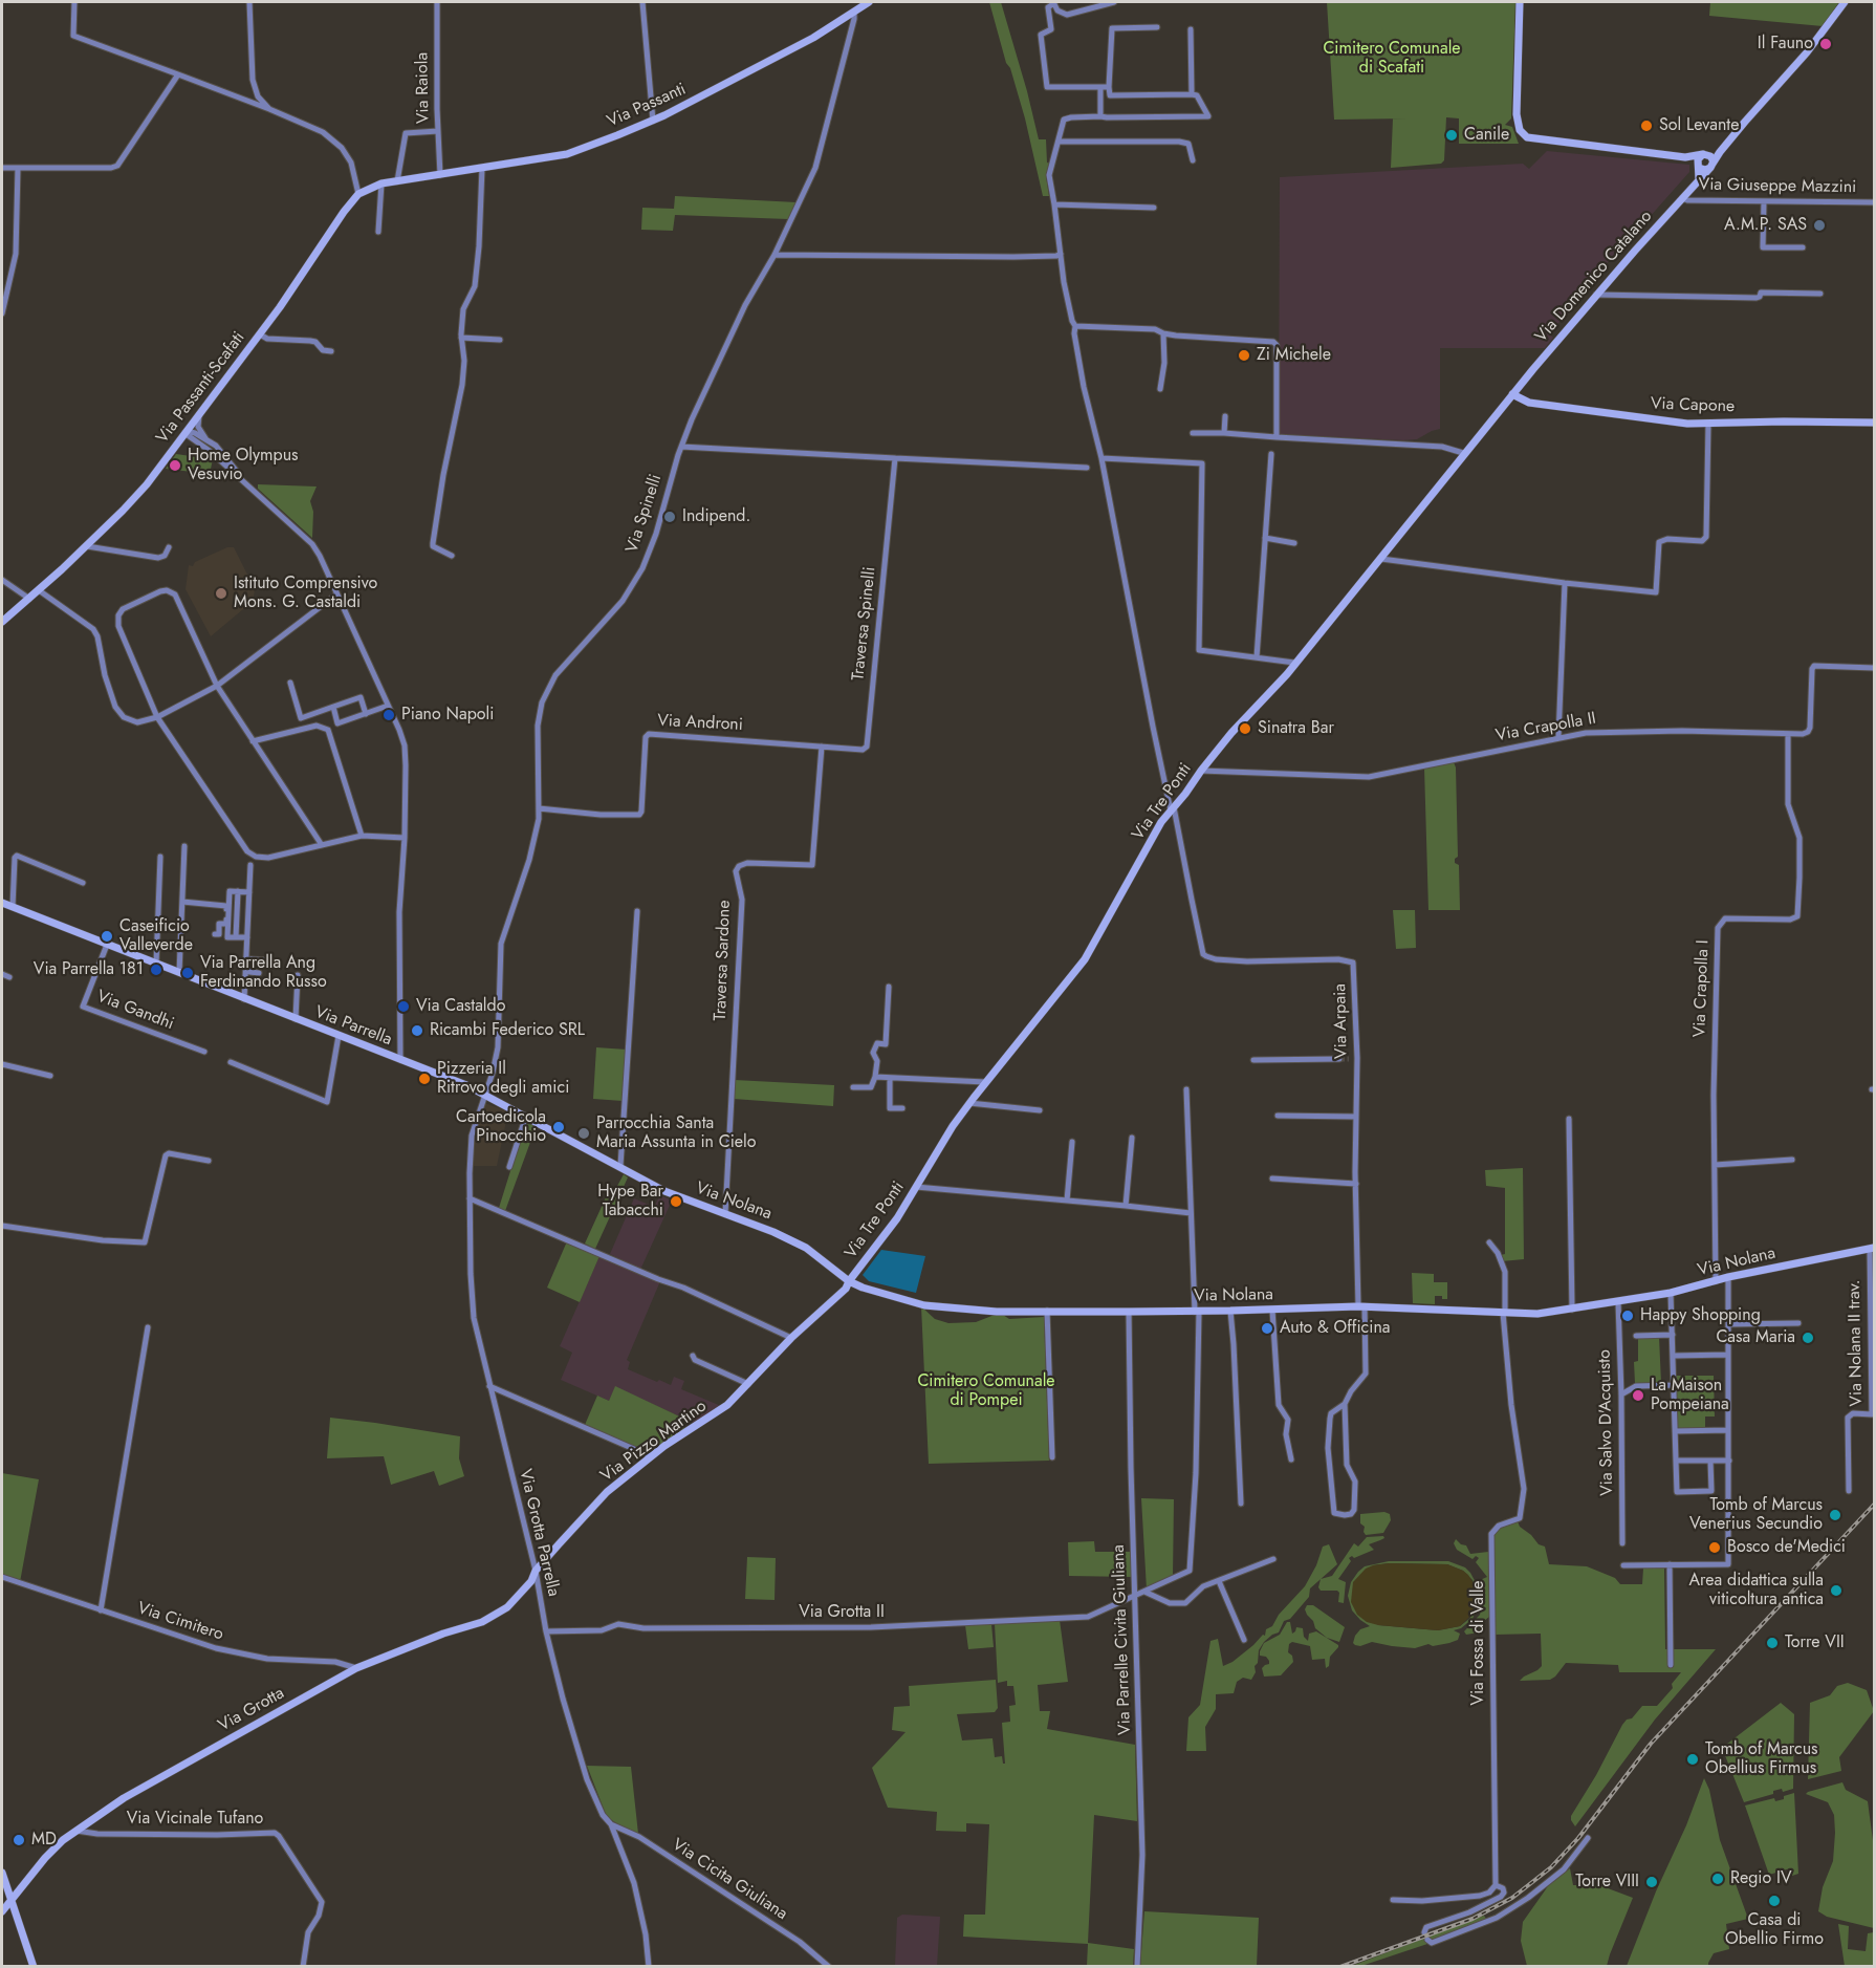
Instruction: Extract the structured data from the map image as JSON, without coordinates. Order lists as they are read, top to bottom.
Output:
{
  "streets": {
    "street": [
      "Via Raiola",
      "Via Passanti",
      "Via Giuseppe Mazzini",
      "Via Domenico Catalano",
      "Via Passanti-Scafati",
      "Via Capone",
      "Via Spinelli",
      "Traversa Spinelli",
      "Via Androni",
      "Via Crapolla II",
      "Via Tre Ponti",
      "Traversa Sardone",
      "Via Crapolla I",
      "Via Gandhi",
      "Via Arpaia",
      "Via Parrella",
      "Via Nolana",
      "Via Nolana II trav.",
      "Via Salvo D'Acquisto",
      "Via Pizzo Martino",
      "Via Grotta Parrella",
      "Via Grotta II",
      "Via Cimitero",
      "Via Parrelle Civita Giuliana",
      "Via Fossa di Valle",
      "Via Grotta",
      "Via Vicinale Tufano",
      "Via Cicita Giuliana"
    ]
  },
  "crossings": [
    ["Via Raiola", "Via Passanti"],
    ["Via Passanti", "Via Passanti-Scafati"],
    ["Via Passanti", "Via Spinelli"],
    ["Via Giuseppe Mazzini", "Via Domenico Catalano"],
    ["Via Domenico Catalano", "Via Capone"],
    ["Via Domenico Catalano", "Via Tre Ponti"],
    ["Via Capone", "Via Tre Ponti"],
    ["Via Spinelli", "Via Androni"],
    ["Via Spinelli", "Via Parrella"],
    ["Via Spinelli", "Via Nolana"],
    ["Via Spinelli", "Via Grotta Parrella"],
    ["Traversa Spinelli", "Via Androni"],
    ["Traversa Spinelli", "Traversa Sardone"],
    ["Via Androni", "Traversa Sardone"],
    ["Via Crapolla II", "Via Tre Ponti"],
    ["Via Crapolla II", "Via Crapolla I"],
    ["Via Tre Ponti", "Via Arpaia"],
    ["Via Tre Ponti", "Via Nolana"],
    ["Via Tre Ponti", "Via Pizzo Martino"],
    ["Traversa Sardone", "Via Nolana"],
    ["Via Crapolla I", "Via Nolana"],
    ["Via Gandhi", "Via Parrella"],
    ["Via Arpaia", "Via Nolana"],
    ["Via Parrella", "Via Nolana"],
    ["Via Parrella", "Via Grotta Parrella"],
    ["Via Nolana", "Via Nolana II trav."],
    ["Via Nolana", "Via Salvo D'Acquisto"],
    ["Via Nolana", "Via Pizzo Martino"],
    ["Via Nolana", "Via Grotta Parrella"],
    ["Via Nolana", "Via Grotta II"],
    ["Via Nolana", "Via Parrelle Civita Giuliana"],
    ["Via Nolana", "Via Fossa di Valle"],
    ["Via Pizzo Martino", "Via Grotta Parrella"],
    ["Via Pizzo Martino", "Via Grotta"],
    ["Via Grotta Parrella", "Via Grotta II"],
    ["Via Grotta Parrella", "Via Grotta"],
    ["Via Grotta Parrella", "Via Cicita Giuliana"],
    ["Via Grotta II", "Via Parrelle Civita Giuliana"],
    ["Via Cimitero", "Via Grotta"],
    ["Via Grotta", "Via Vicinale Tufano"]
  ],
  "parks": ["Cimitero Comunale di Scafati", "Cimitero Comunale di Pompei"],
  "places": [
    "Il Fauno",
    "Sol Levante",
    "Canile",
    "A.M.P. SAS",
    "Zi Michele",
    "Home Olympus Vesuvio",
    "Indipend.",
    "Istituto Comprensivo Mons. G. Castaldi",
    "Piano Napoli",
    "Sinatra Bar",
    "Caseificio Valleverde",
    "Via Parrella 181",
    "Via Parrella Ang Ferdinando Russo",
    "Via Castaldo",
    "Ricambi Federico SRL",
    "Pizzeria Il Ritrovo degli amici",
    "Cartoedicola Pinocchio",
    "Parrocchia Santa Maria Assunta in Cielo",
    "Hype Bar Tabacchi",
    "Happy Shopping",
    "Auto & Officina",
    "Casa Maria",
    "La Maison Pompeiana",
    "Tomb of Marcus Venerius Secundio",
    "Bosco de'Medici",
    "Area didattica sulla viticoltura antica",
    "Torre VII",
    "Tomb of Marcus Obellius Firmus",
    "MD",
    "Regio IV",
    "Torre VIII",
    "Casa di Obellio Firmo"
  ]
}
